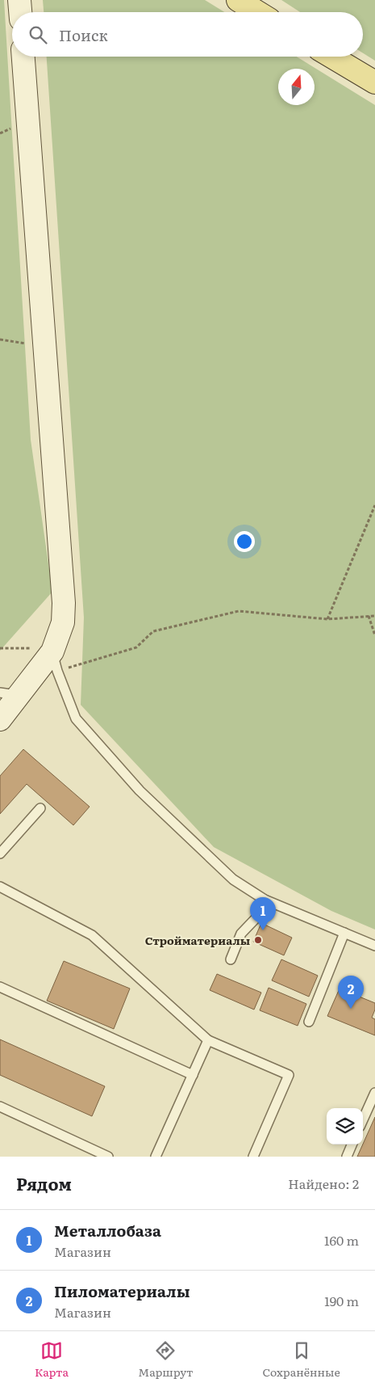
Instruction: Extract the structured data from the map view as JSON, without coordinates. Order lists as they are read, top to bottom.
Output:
{
  "places": ["Стройматериалы"],
  "north": "top",
  "page": {
    "search": "Поиск",
    "pins": ["1", "2"],
    "heading": ["Рядом", "Найдено: 2"],
    "list": [
      {
        "mark": "1",
        "name": "Металлобаза",
        "note": "Магазин",
        "value": "160 m"
      },
      {
        "mark": "2",
        "name": "Пиломатериалы",
        "note": "Магазин",
        "value": "190 m"
      }
    ],
    "nav": ["Карта", "Маршрут", "Сохранённые"]
  }
}
